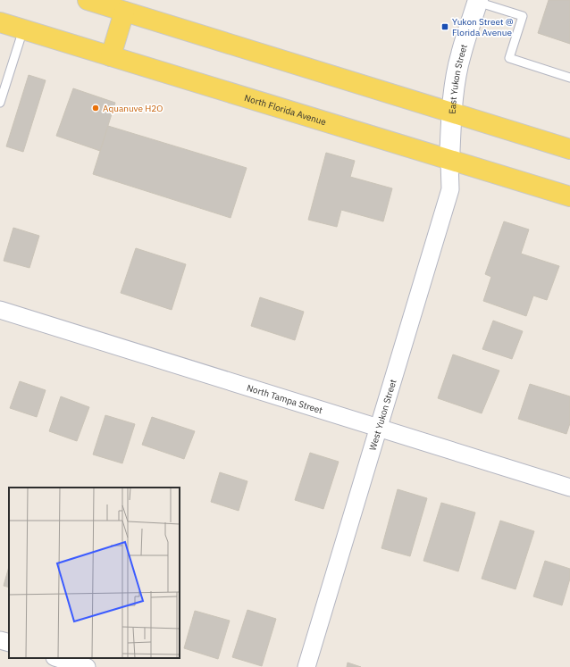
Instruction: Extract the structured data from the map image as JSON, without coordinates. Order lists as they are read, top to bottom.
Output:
{
  "streets": {
    "main road": ["North Florida Avenue"],
    "street": ["East Yukon Street", "North Tampa Street", "West Yukon Street"]
  },
  "crossings": [
    ["East Yukon Street", "North Florida Avenue"],
    ["East Yukon Street", "West Yukon Street"],
    ["North Florida Avenue", "West Yukon Street"],
    ["North Tampa Street", "West Yukon Street"]
  ],
  "places": {
    "transit": ["Yukon Street @ Florida Avenue"],
    "other": ["Aquanuve H2O"]
  }
}
